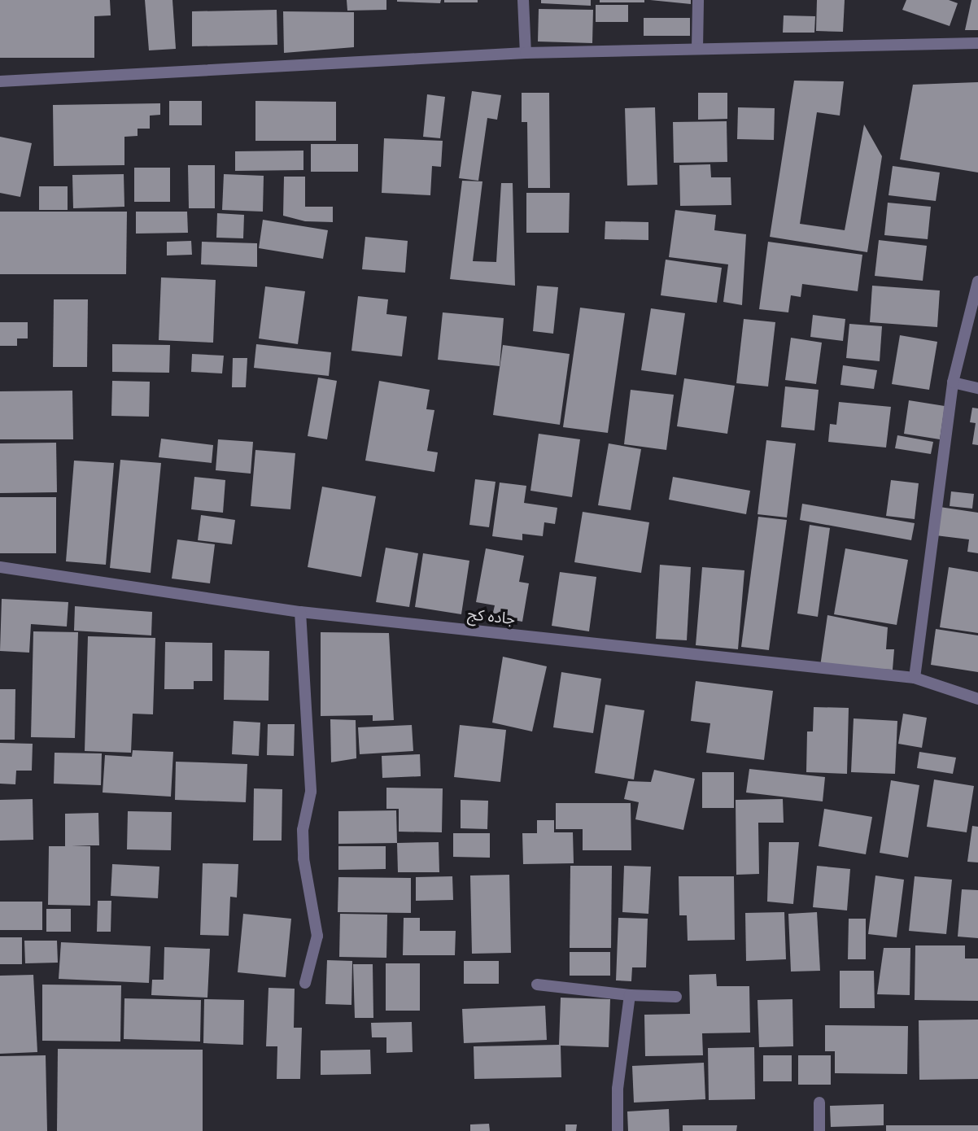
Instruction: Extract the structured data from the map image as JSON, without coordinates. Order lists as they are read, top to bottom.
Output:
{
  "streets": {
    "street": ["جاده کج"]
  }
}
